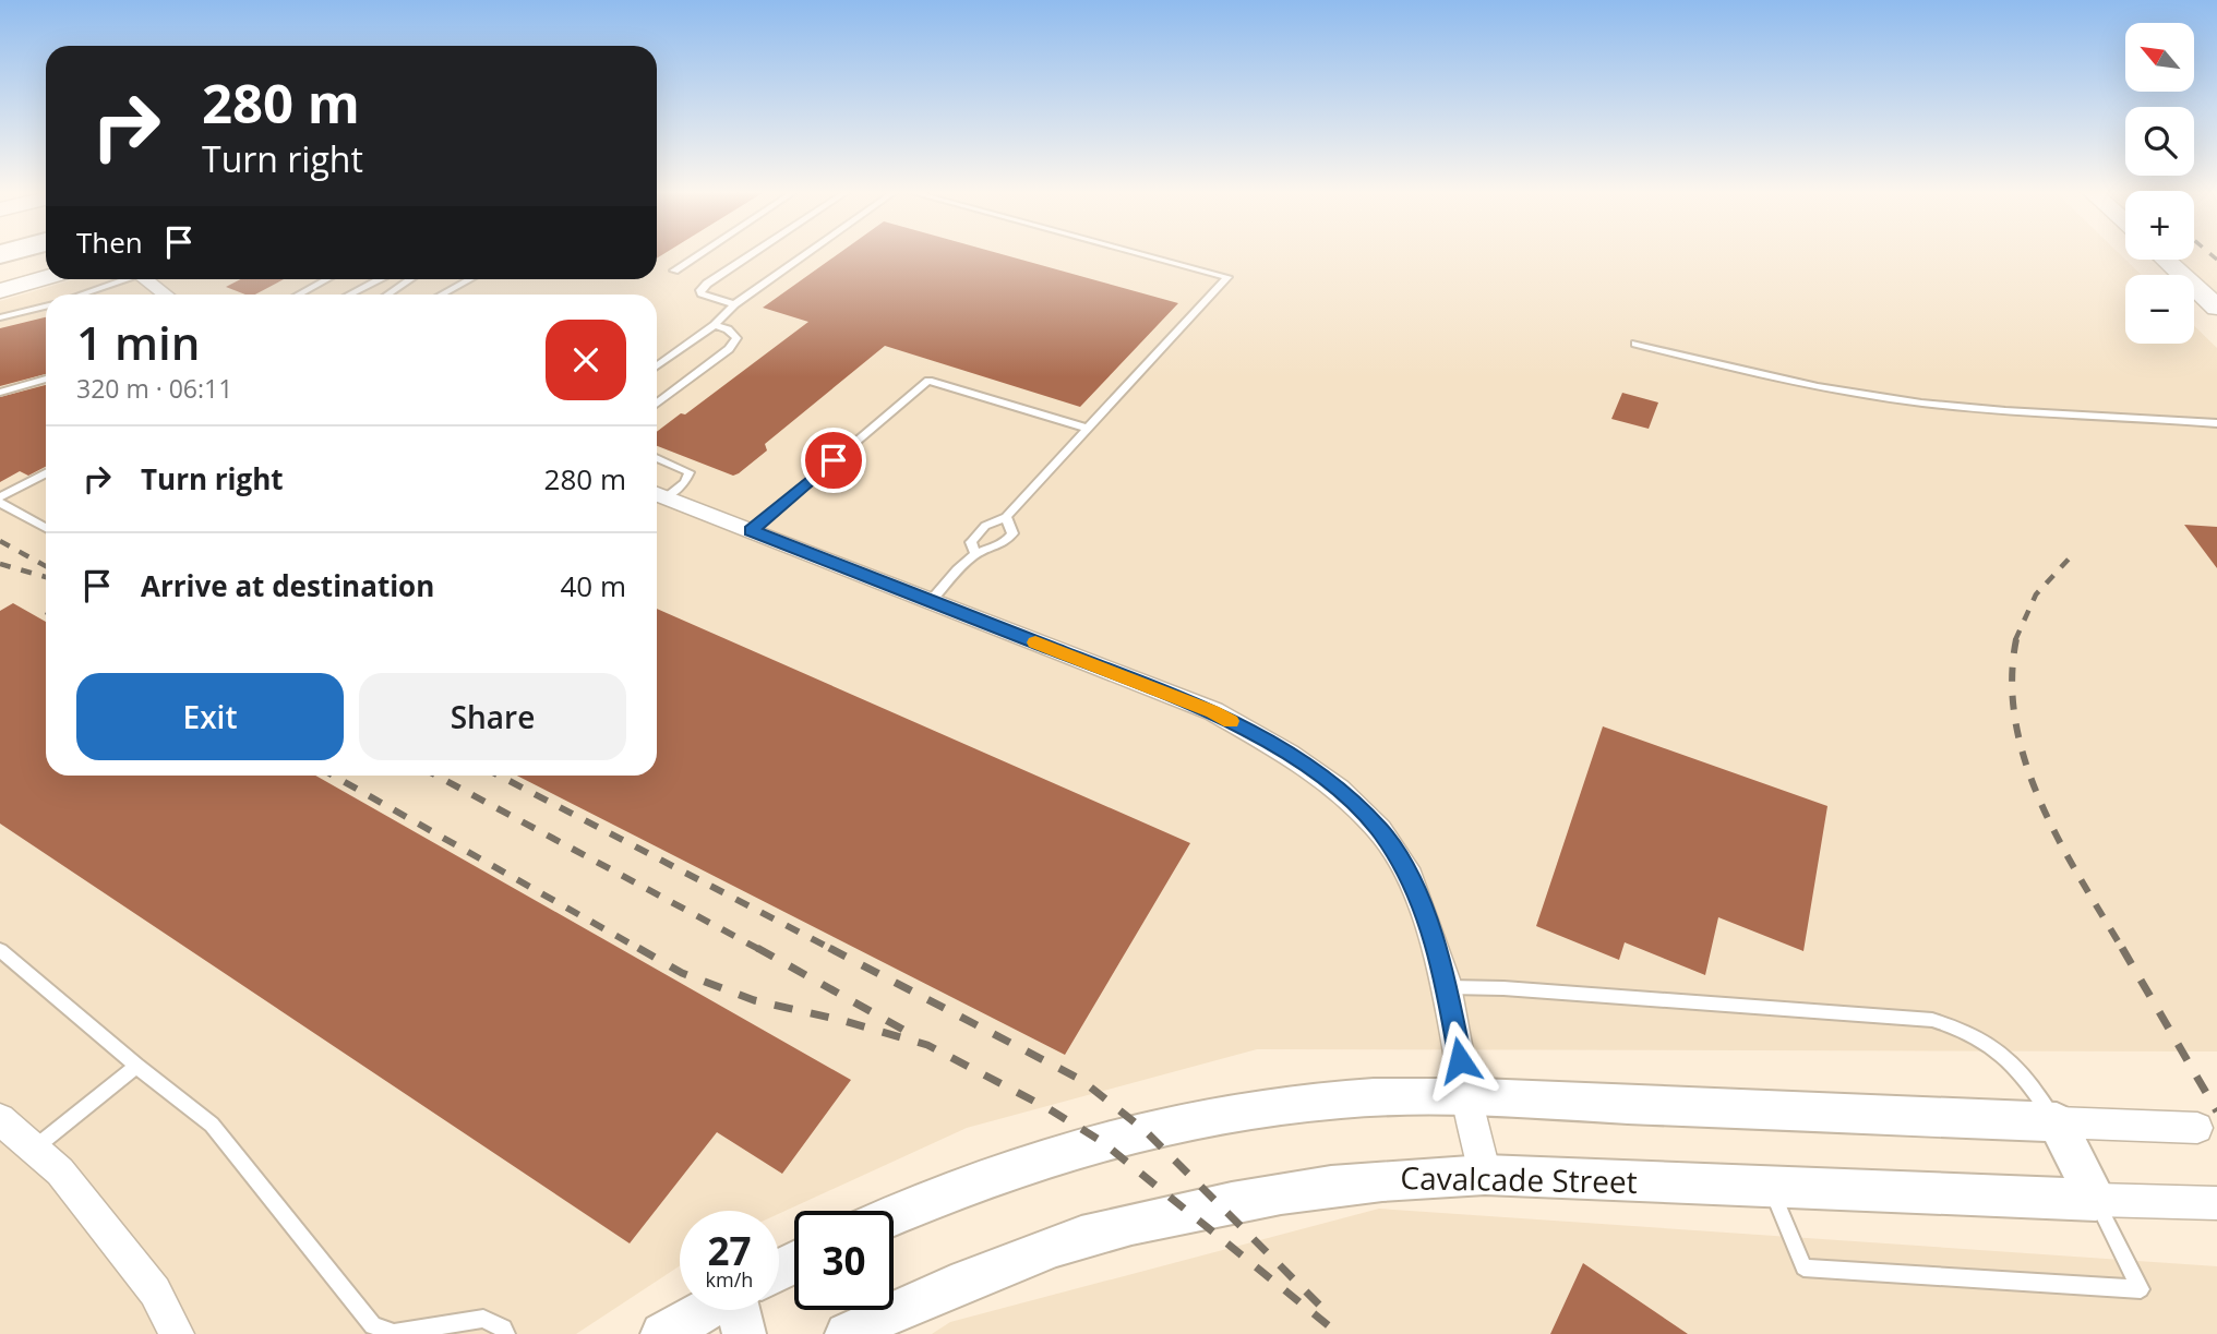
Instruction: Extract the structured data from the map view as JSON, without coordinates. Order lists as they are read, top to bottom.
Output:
{
  "streets": {
    "street": ["Cavalcade Street"]
  },
  "north": "top left",
  "page": {
    "map_buttons": ["+", "−"],
    "turn": ["280 m", "Turn right"],
    "then": "Then",
    "heading": ["1 min", "320 m · 06:11"],
    "list": [
      {
        "name": "Turn right",
        "value": "280 m"
      },
      {
        "name": "Arrive at destination",
        "value": "40 m"
      }
    ],
    "buttons": ["Exit", "Share"],
    "speed": "27 km/h",
    "limit": "30"
  }
}
